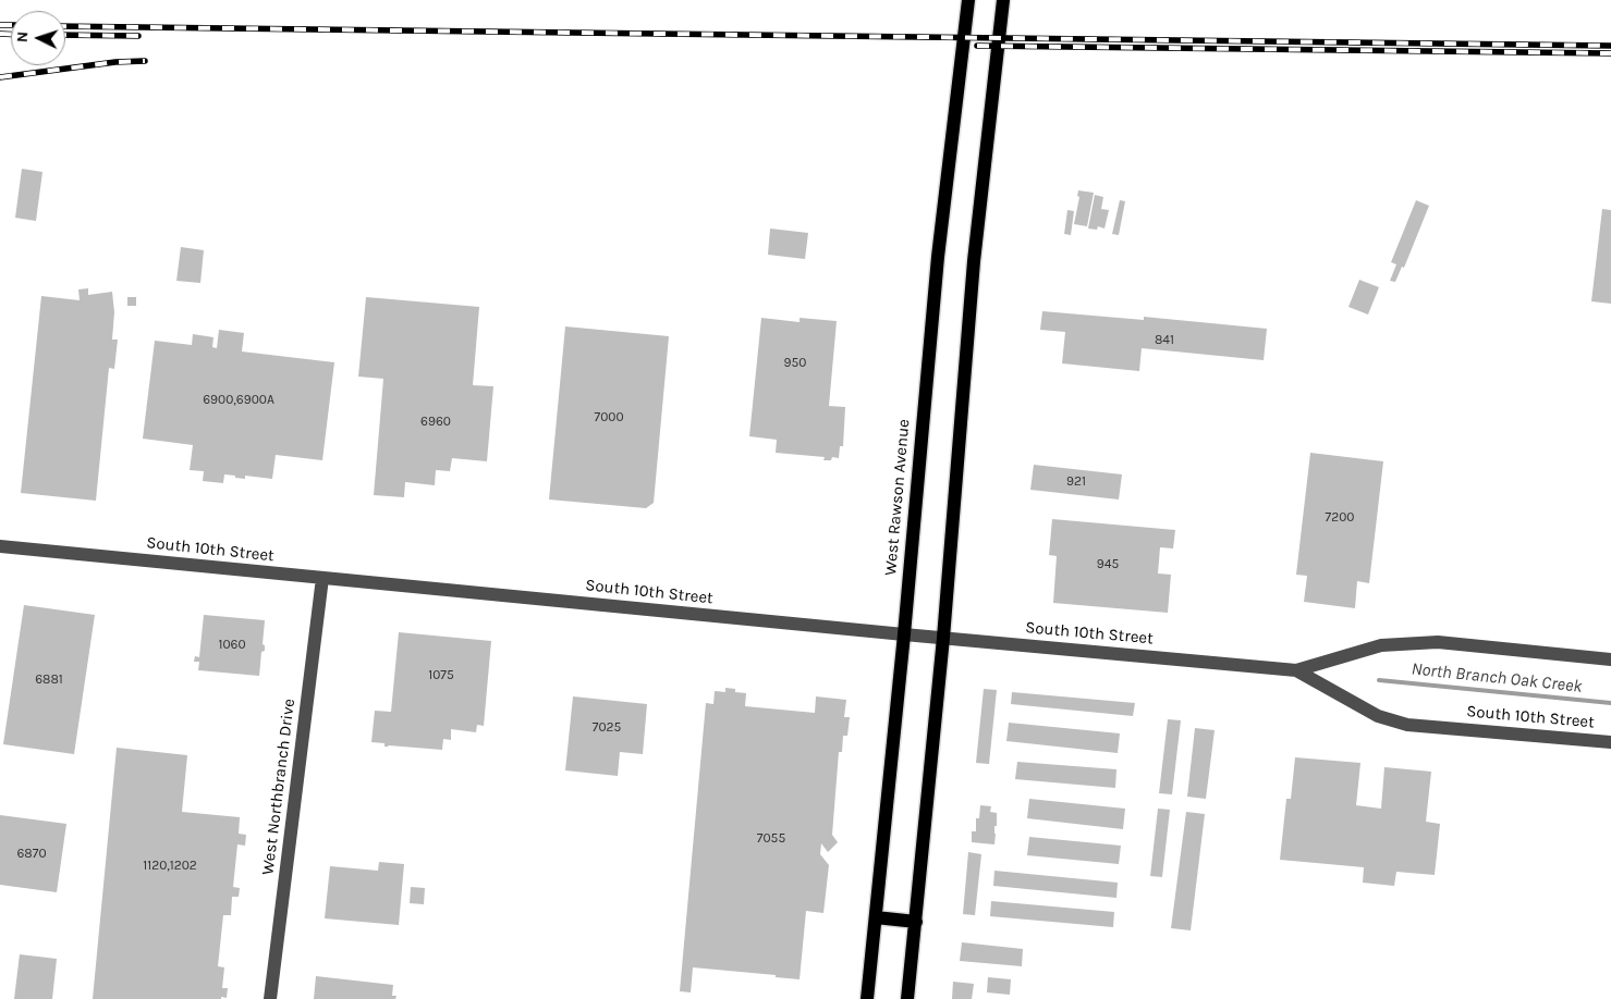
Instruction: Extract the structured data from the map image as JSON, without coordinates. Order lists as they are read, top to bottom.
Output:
{
  "streets": {
    "main road": ["West Rawson Avenue"],
    "street": ["South 10th Street", "West Northbranch Drive"]
  },
  "crossings": [
    ["West Rawson Avenue", "South 10th Street"],
    ["South 10th Street", "West Northbranch Drive"]
  ],
  "water": ["North Branch Oak Creek"],
  "house_numbers": [
    "841",
    "950",
    "6900,6900A",
    "7000",
    "6960",
    "921",
    "7200",
    "945",
    "1060",
    "1075",
    "6881",
    "7025",
    "7055",
    "6870",
    "1120,1202"
  ],
  "north": "left"
}
